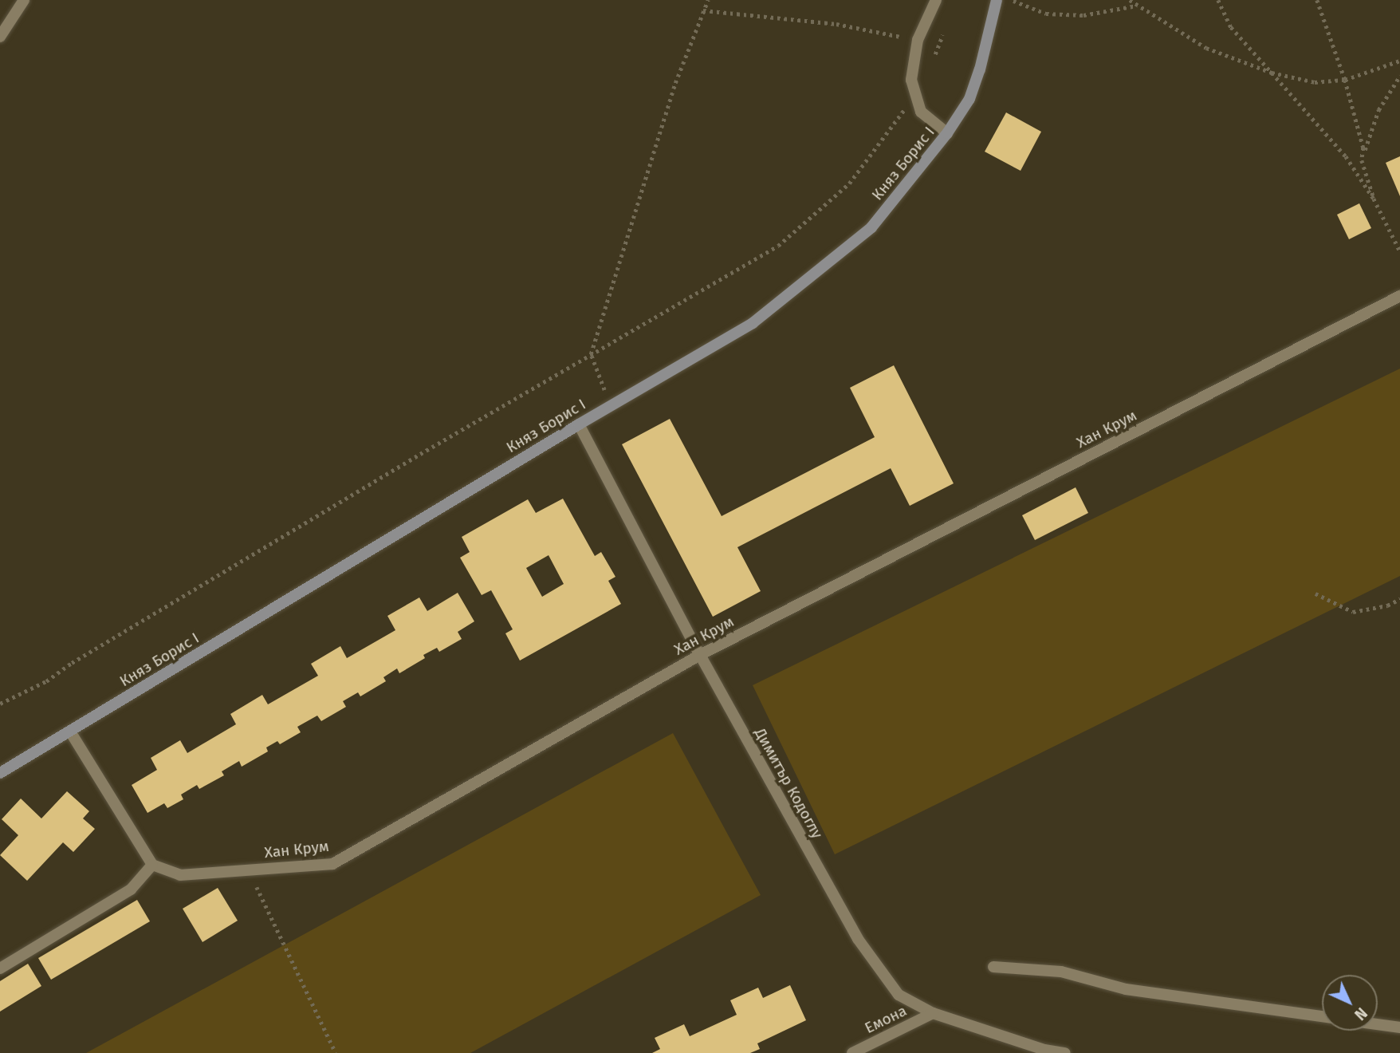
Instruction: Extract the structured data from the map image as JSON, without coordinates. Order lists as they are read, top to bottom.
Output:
{
  "streets": {
    "street": [
      "Княз Борис I",
      "Хан Крум",
      "Димитър Кодоглу",
      "Емона"
    ]
  },
  "crossings": [
    ["Княз Борис I", "Димитър Кодоглу"],
    ["Хан Крум", "Димитър Кодоглу"],
    ["Димитър Кодоглу", "Емона"]
  ],
  "north": "bottom right"
}
